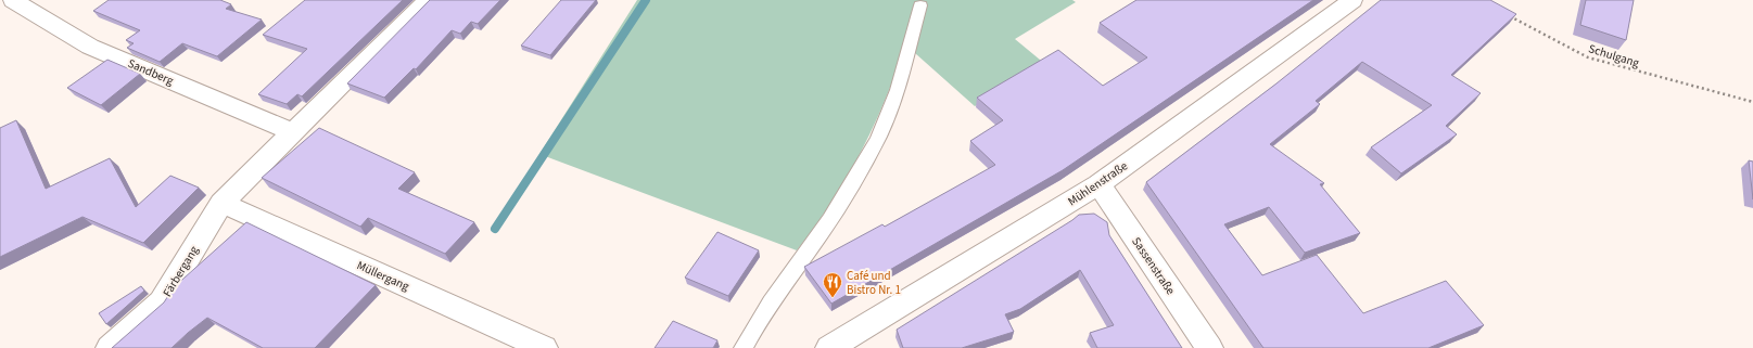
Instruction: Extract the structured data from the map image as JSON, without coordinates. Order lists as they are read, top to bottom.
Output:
{
  "streets": {
    "street": [
      "Sandberg",
      "Mühlenstraße",
      "Sassenstraße",
      "Färbergang",
      "Müllergang"
    ],
    "path": ["Schulgang"]
  },
  "crossings": [
    ["Mühlenstraße", "Sassenstraße"],
    ["Färbergang", "Müllergang"]
  ],
  "places": {
    "restaurant": ["Café und Bistro Nr. 1"]
  }
}
